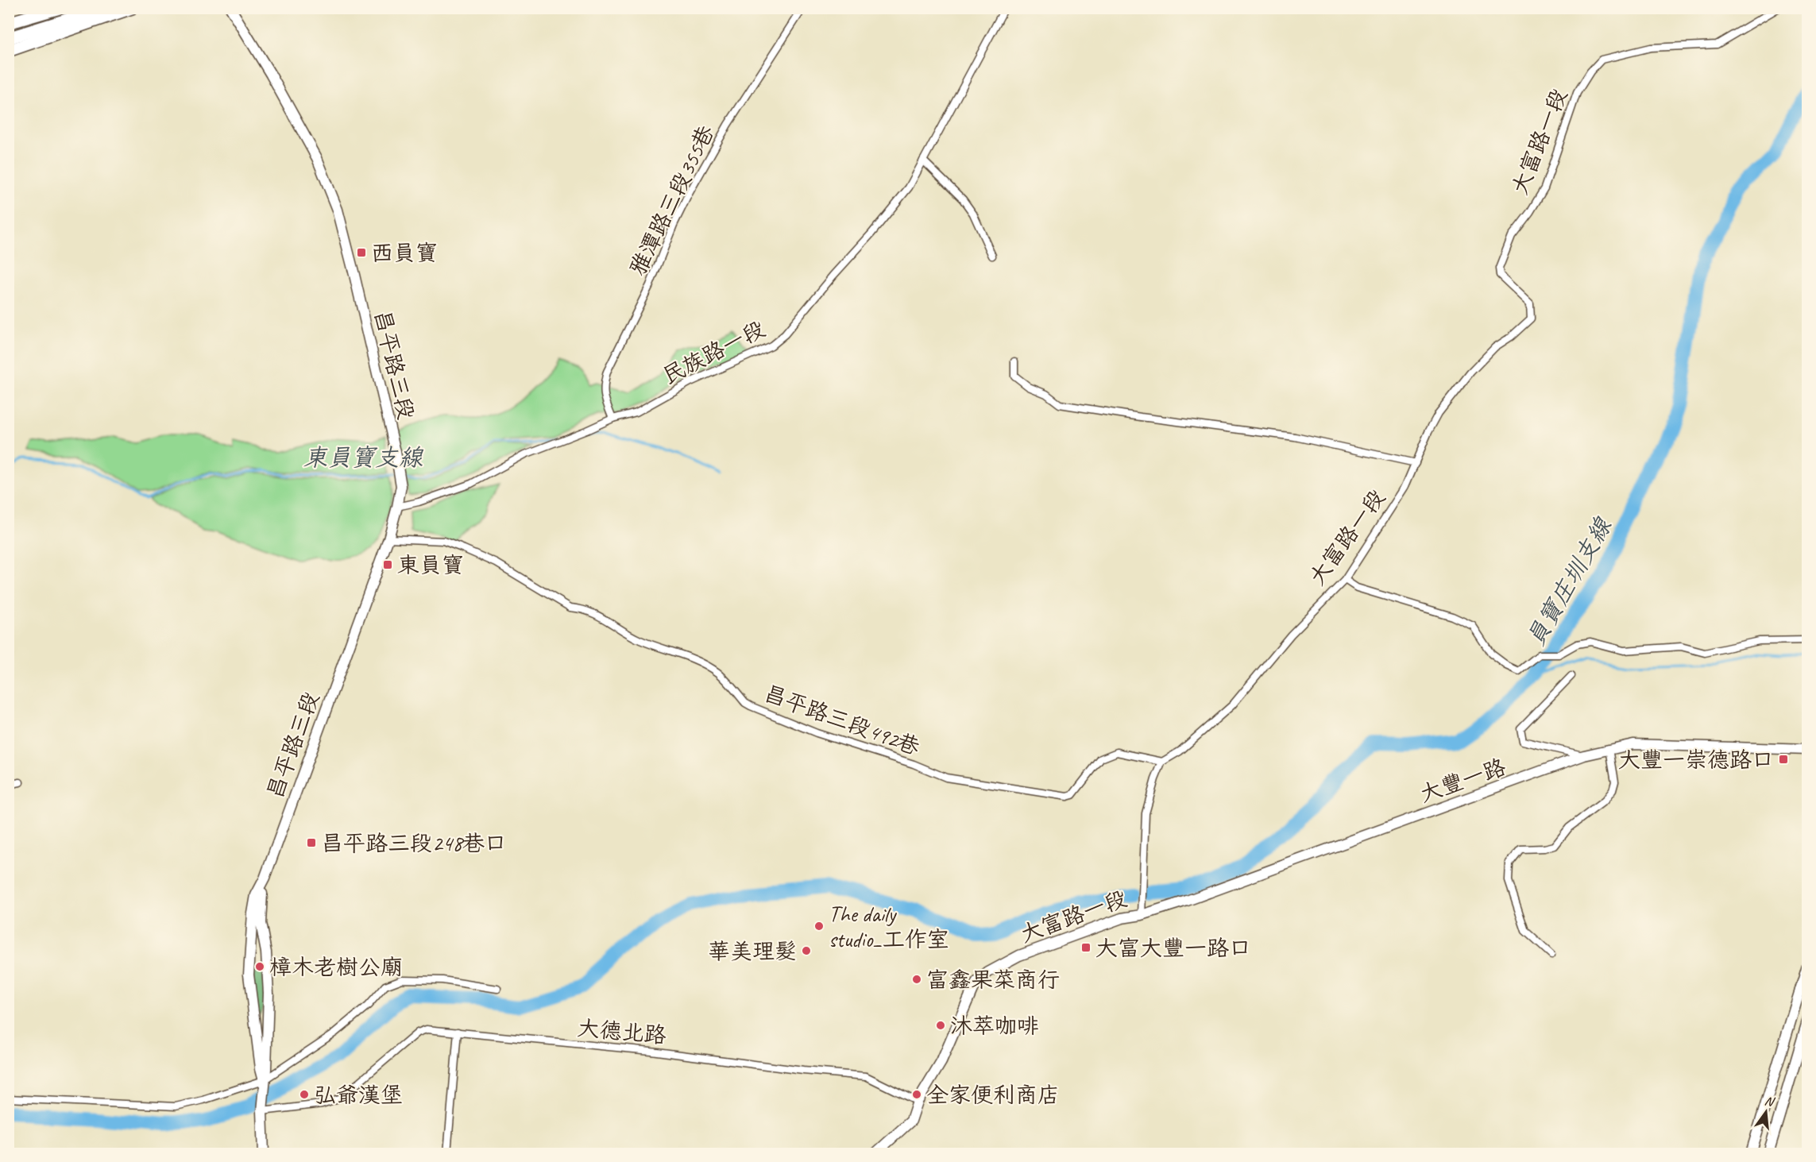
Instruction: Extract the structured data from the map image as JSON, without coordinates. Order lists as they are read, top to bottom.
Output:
{
  "streets": {
    "street": [
      "大富路一段",
      "雅潭路三段355巷",
      "民族路一段",
      "昌平路三段",
      "昌平路三段492巷",
      "大豐一路",
      "大德北路"
    ]
  },
  "crossings": [
    ["大富路一段", "昌平路三段492巷"],
    ["大富路一段", "大豐一路"],
    ["大富路一段", "大德北路"],
    ["雅潭路三段355巷", "民族路一段"],
    ["民族路一段", "昌平路三段"],
    ["昌平路三段", "昌平路三段492巷"],
    ["昌平路三段", "大德北路"]
  ],
  "water": ["東員寶支線", "員寶庄圳支線"],
  "places": {
    "transit": [
      "西員寶",
      "東員寶",
      "大豐一崇德路口",
      "昌平路三段248巷口",
      "大富大豐一路口"
    ],
    "other": [
      "The daily studio_工作室",
      "華美理髮",
      "樟木老樹公廟",
      "富鑫果菜商行",
      "沐萃咖啡",
      "弘爺漢堡",
      "全家便利商店"
    ]
  },
  "north": "top"
}
